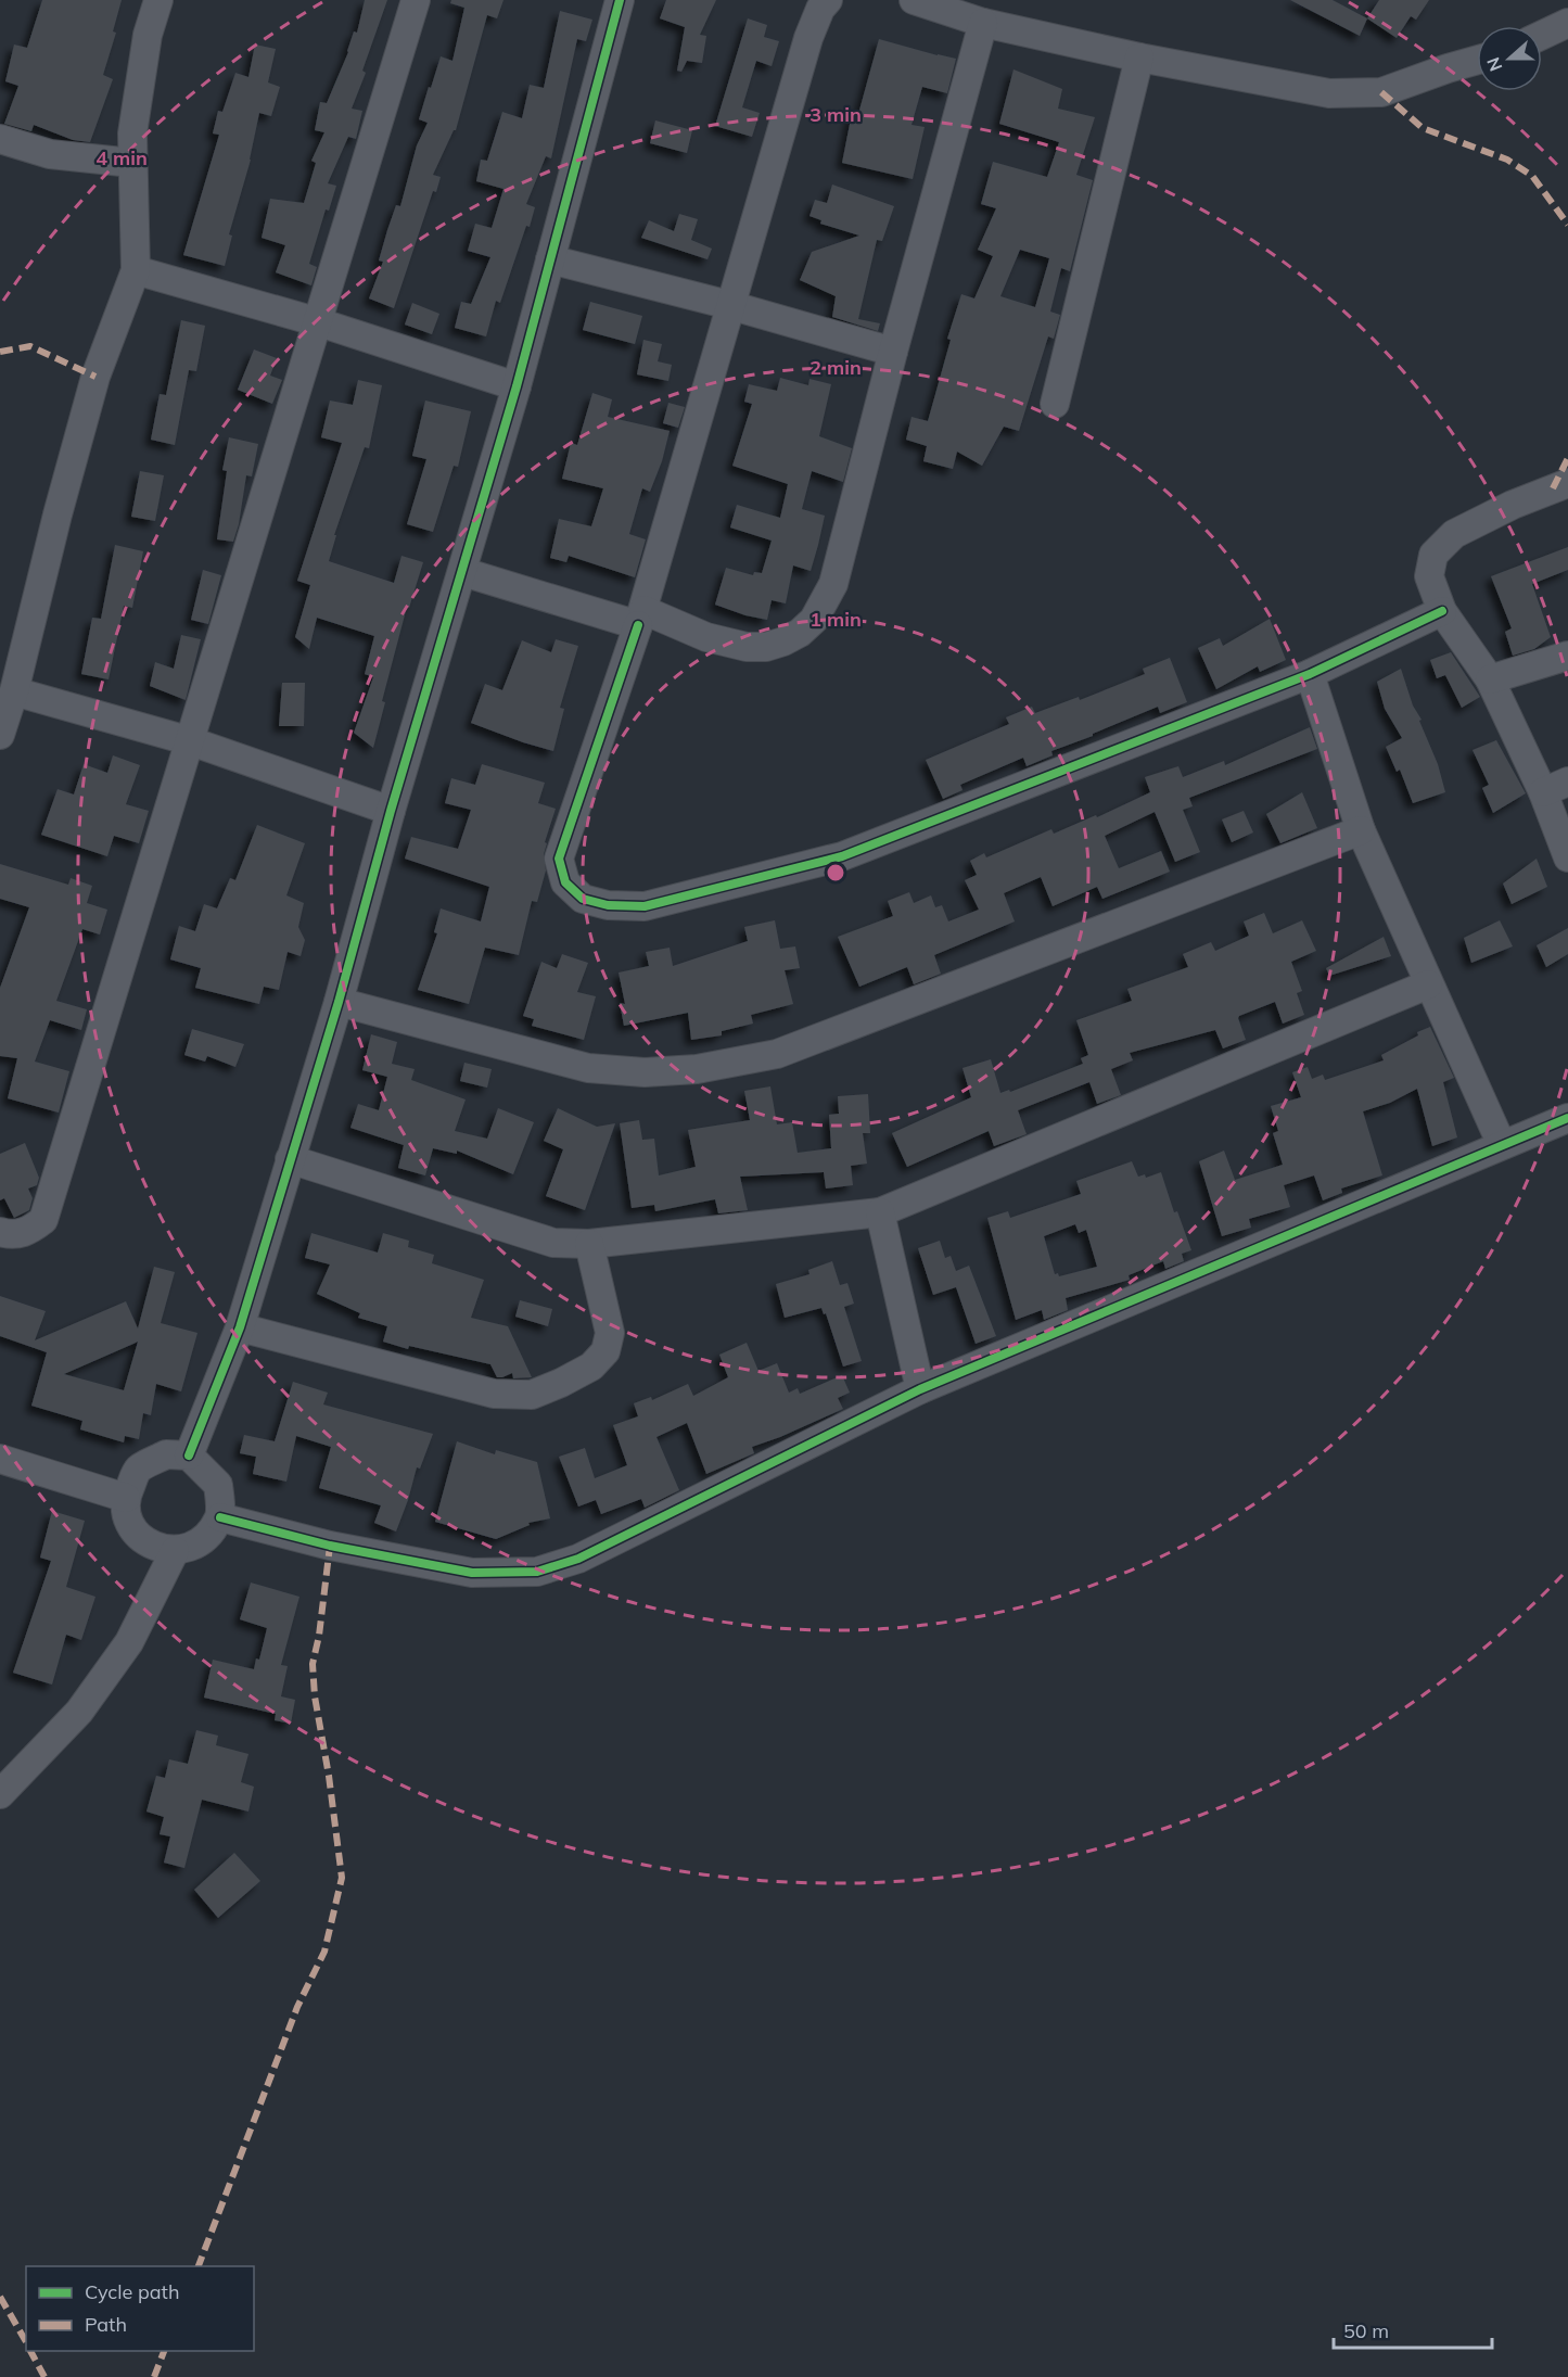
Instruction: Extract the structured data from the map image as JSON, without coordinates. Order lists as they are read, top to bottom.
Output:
{
  "legend": ["Cycle path", "Path"],
  "scale_bar": "50 m",
  "north": "left",
  "rings": [
    "3 min",
    "4 min",
    "2 min",
    "1 min"
  ]
}
